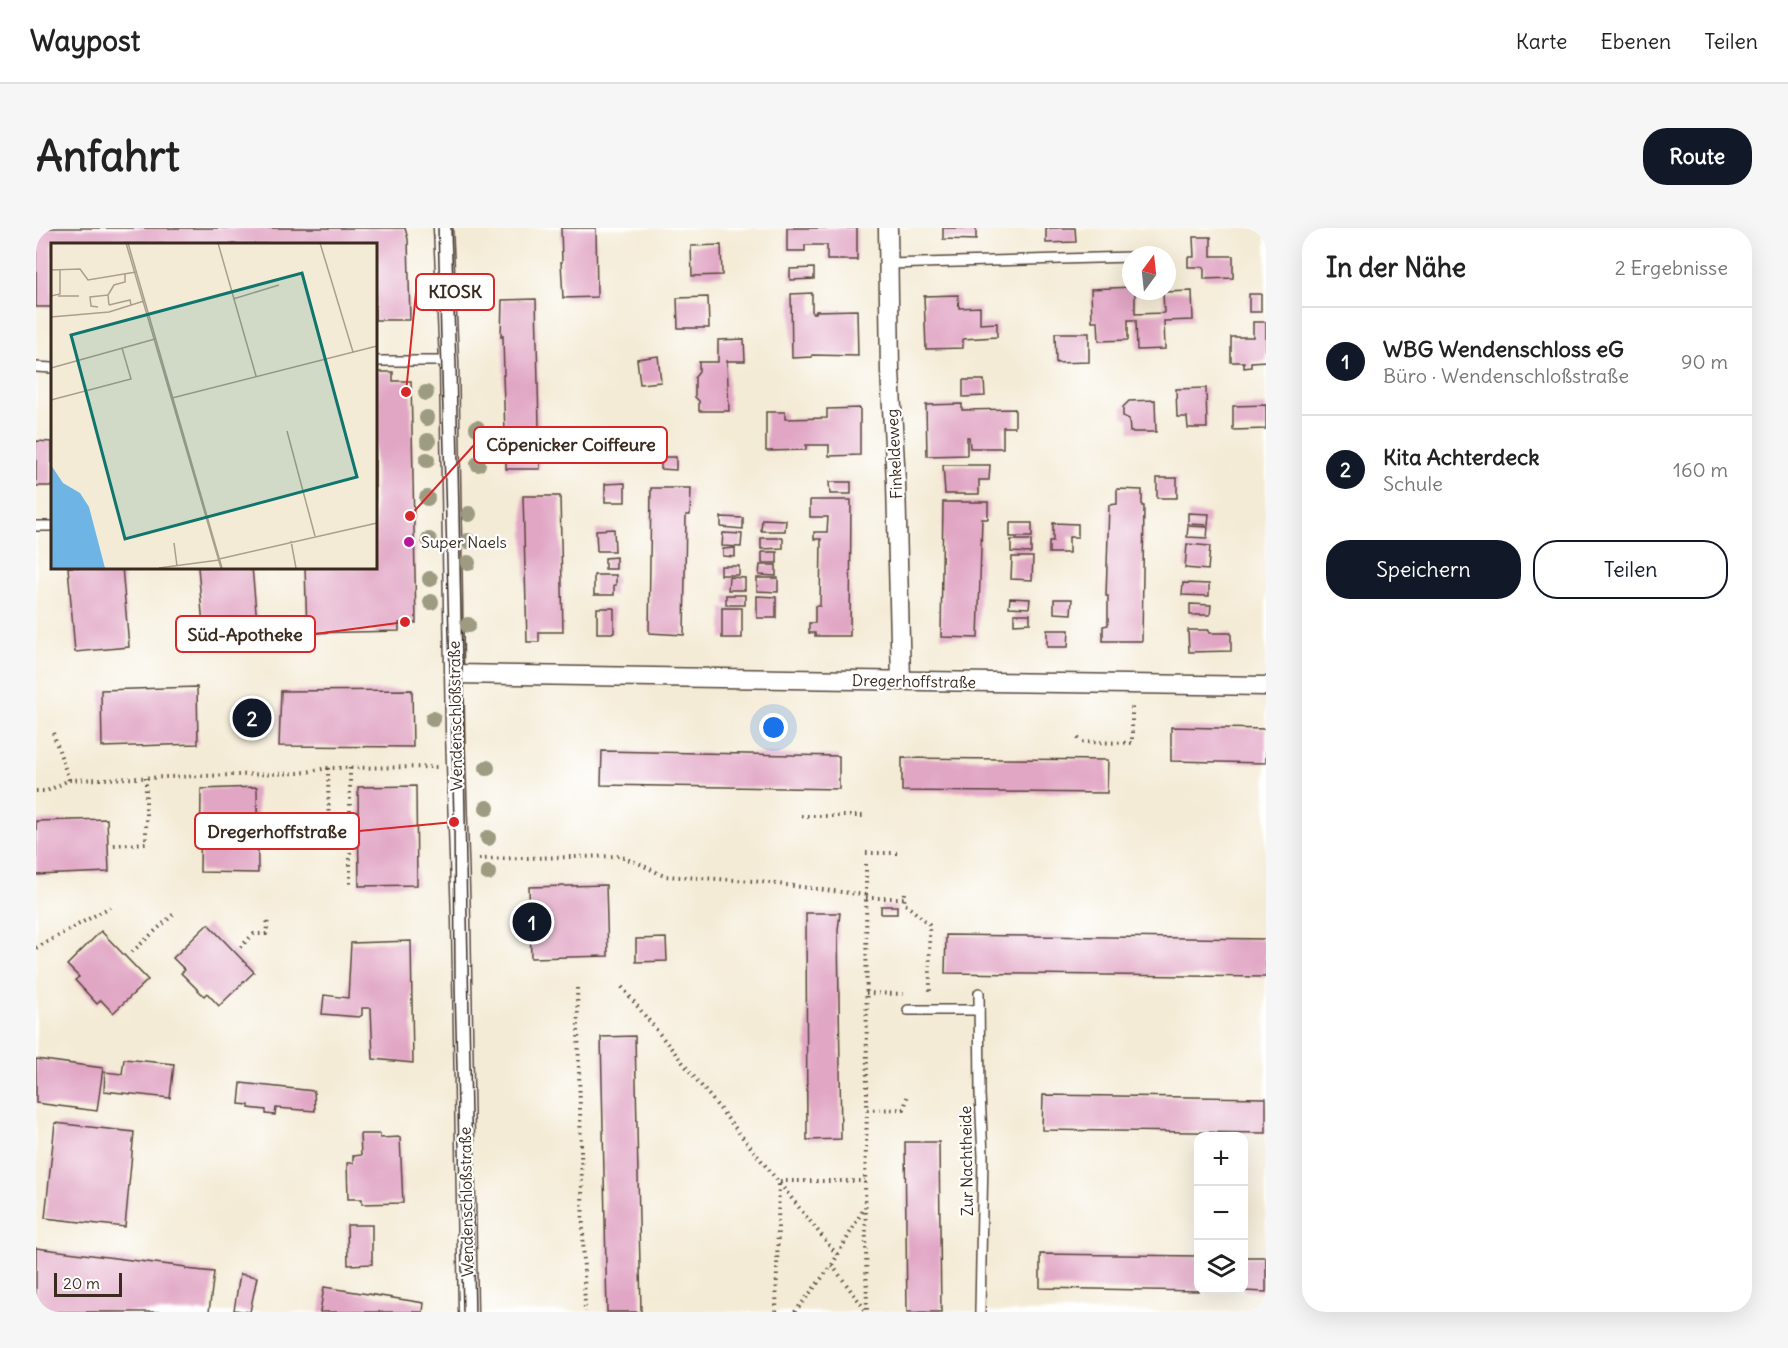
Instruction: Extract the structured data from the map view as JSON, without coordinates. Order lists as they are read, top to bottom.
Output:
{
  "streets": {
    "street": ["Finkeldeweg", "Dregerhoffstraße", "Wendenschloßstraße"],
    "lane": ["Zur Nachtheide"]
  },
  "crossings": [
    ["Finkeldeweg", "Dregerhoffstraße"],
    ["Dregerhoffstraße", "Wendenschloßstraße"]
  ],
  "places": [
    "KIOSK",
    "Cöpenicker Coiffeure",
    "Super Naels",
    "Süd-Apotheke",
    "Dregerhoffstraße"
  ],
  "scale_bar": "20 m",
  "north": "top",
  "page": {
    "header": "Waypost",
    "nav": ["Karte", "Ebenen", "Teilen"],
    "buttons": [
      "Route",
      ["Speichern", "Teilen"]
    ],
    "title": "Anfahrt",
    "heading": ["In der Nähe", "2 Ergebnisse"],
    "list": [
      {
        "mark": "1",
        "name": "WBG Wendenschloss eG",
        "note": "Büro · Wendenschloßstraße",
        "value": "90 m"
      },
      {
        "mark": "2",
        "name": "Kita Achterdeck",
        "note": "Schule",
        "value": "160 m"
      }
    ],
    "pins": ["2", "1"],
    "map_buttons": ["+", "−"],
    "scale": "20 m"
  }
}
